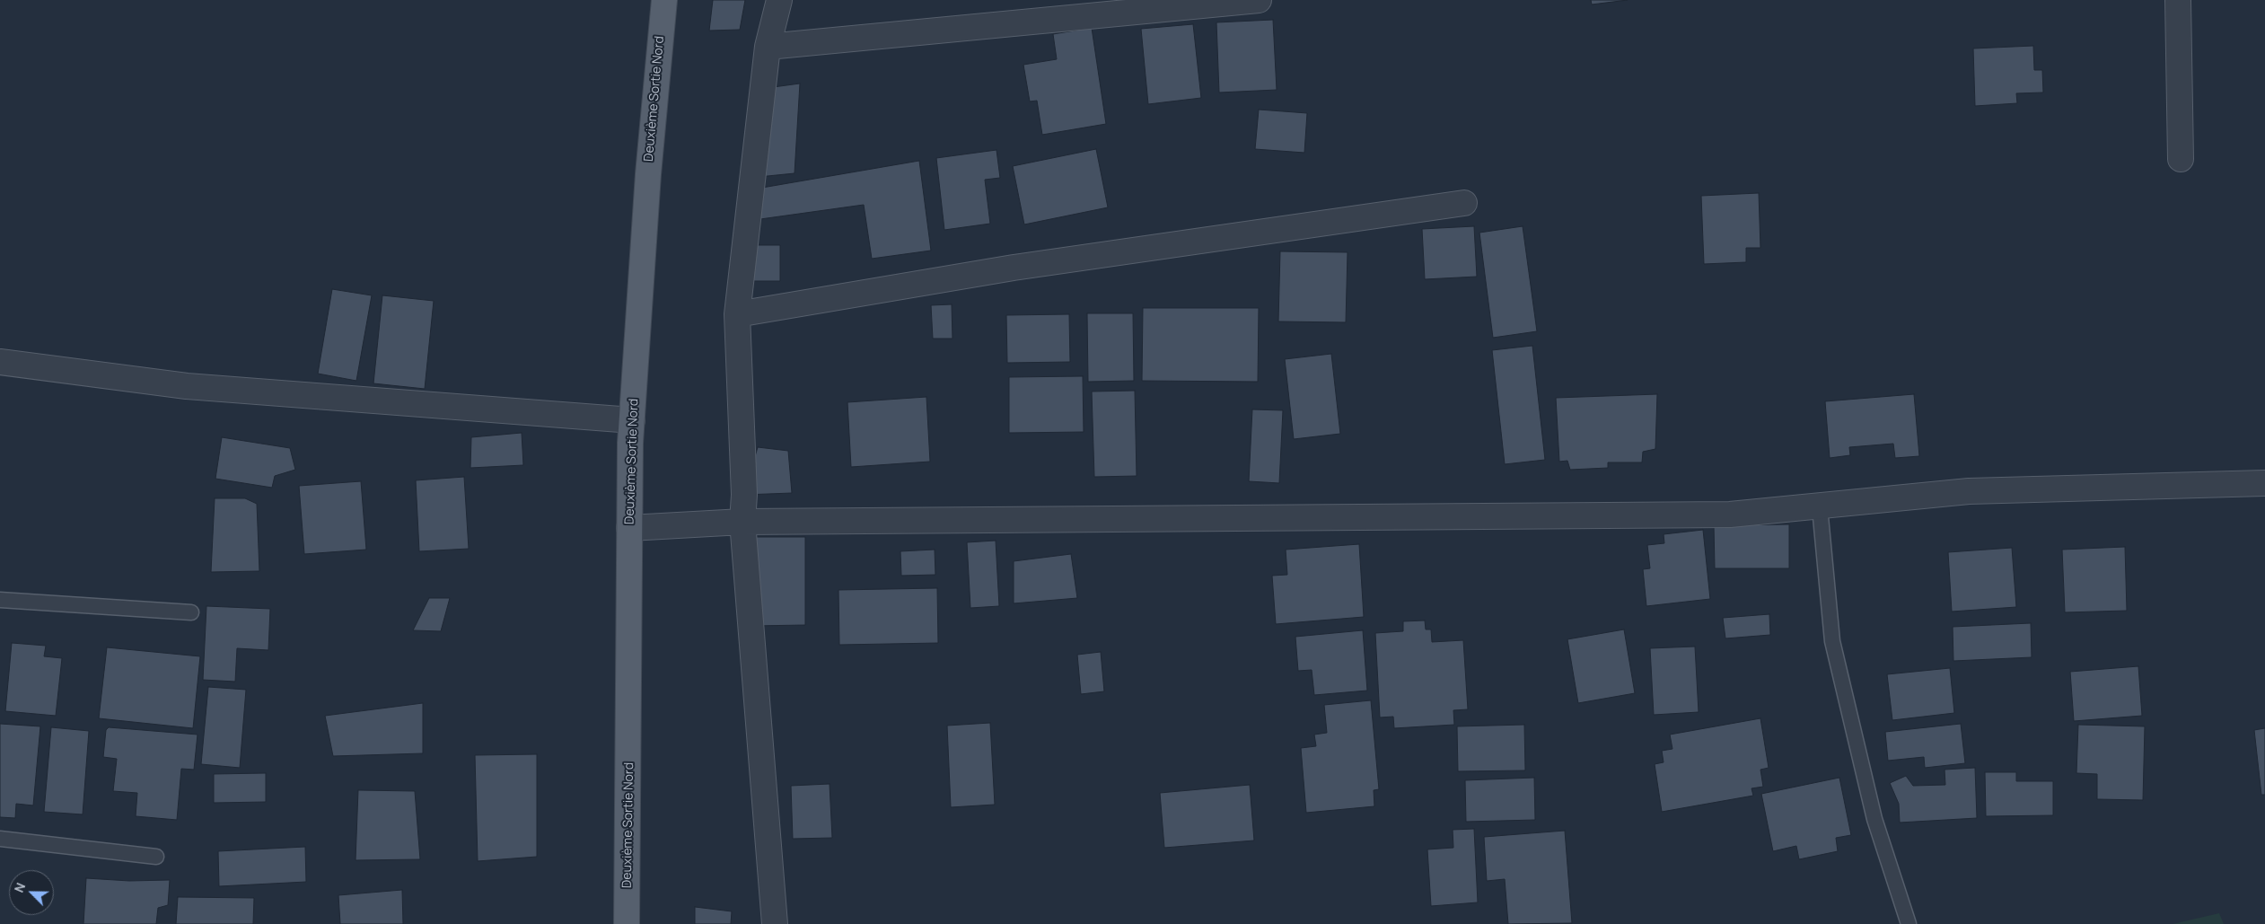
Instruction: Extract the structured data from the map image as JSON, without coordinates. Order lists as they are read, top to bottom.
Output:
{
  "streets": {
    "main road": ["Deuxième Sortie Nord"]
  },
  "north": "top left"
}
